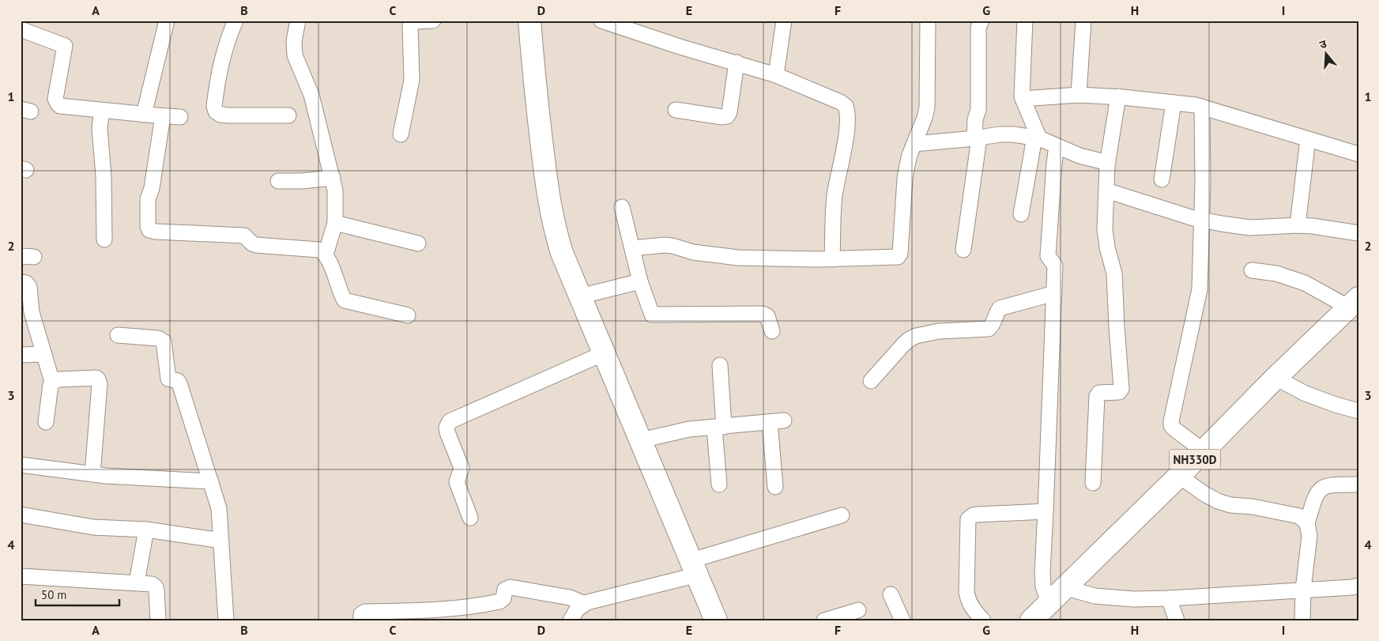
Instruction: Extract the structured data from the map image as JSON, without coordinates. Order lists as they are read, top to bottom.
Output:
{
  "streets": {
    "highway": ["NH330D"]
  },
  "scale_bar": "50 m",
  "north": "top",
  "grid": {
    "columns": [
      "A",
      "B",
      "C",
      "D",
      "E",
      "F",
      "G",
      "H",
      "I"
    ],
    "rows": [
      "1",
      "2",
      "3",
      "4"
    ]
  }
}
